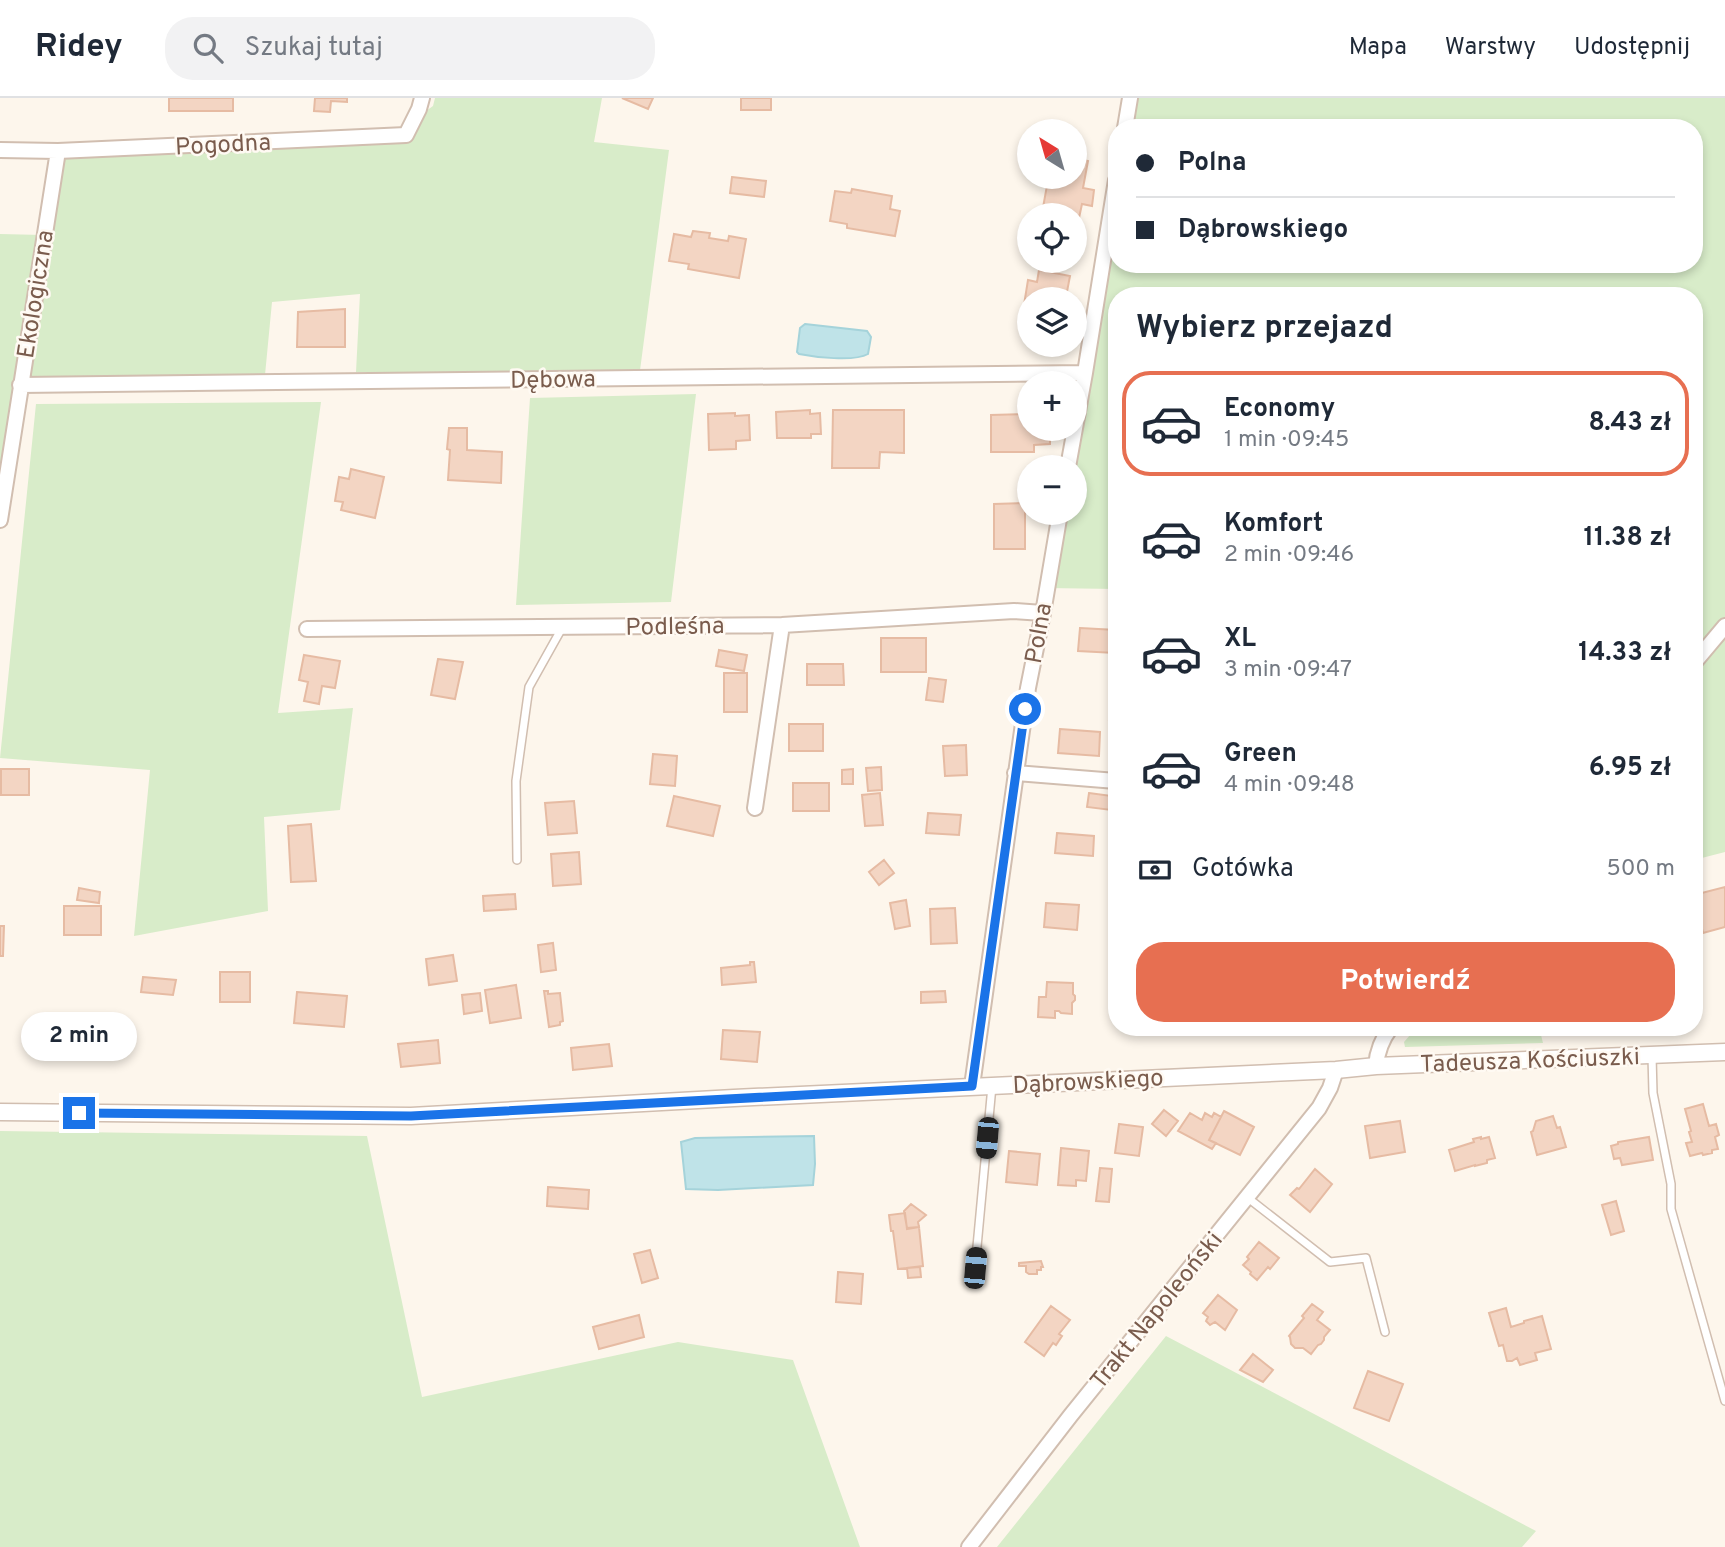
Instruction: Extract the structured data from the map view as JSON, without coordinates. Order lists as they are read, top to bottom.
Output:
{
  "streets": {
    "street": [
      "Pogodna",
      "Ekologiczna",
      "Dębowa",
      "Podleśna",
      "Polna",
      "Tadeusza Kościuszki",
      "Dąbrowskiego",
      "Trakt Napoleoński"
    ]
  },
  "crossings": [
    ["Pogodna", "Ekologiczna"],
    ["Ekologiczna", "Dębowa"],
    ["Podleśna", "Polna"],
    ["Polna", "Dąbrowskiego"],
    ["Tadeusza Kościuszki", "Dąbrowskiego"],
    ["Tadeusza Kościuszki", "Trakt Napoleoński"],
    ["Dąbrowskiego", "Trakt Napoleoński"]
  ],
  "north": "top left",
  "page": {
    "header": "Ridey",
    "search": "Szukaj tutaj",
    "nav": ["Mapa", "Warstwy", "Udostępnij"],
    "map_buttons": ["+", "−"],
    "banner": ["Polna", "Dąbrowskiego"],
    "heading": "Wybierz przejazd",
    "list": [
      {
        "name": "Economy",
        "note": "1 min · 09:45",
        "value": "8.43 zł"
      },
      {
        "name": "Komfort",
        "note": "2 min · 09:46",
        "value": "11.38 zł"
      },
      {
        "name": "XL",
        "note": "3 min · 09:47",
        "value": "14.33 zł"
      },
      {
        "name": "Green",
        "note": "4 min · 09:48",
        "value": "6.95 zł"
      }
    ],
    "pay": ["Gotówka", "500 m"],
    "buttons": "Potwierdź",
    "bubble": "2 min"
  }
}
